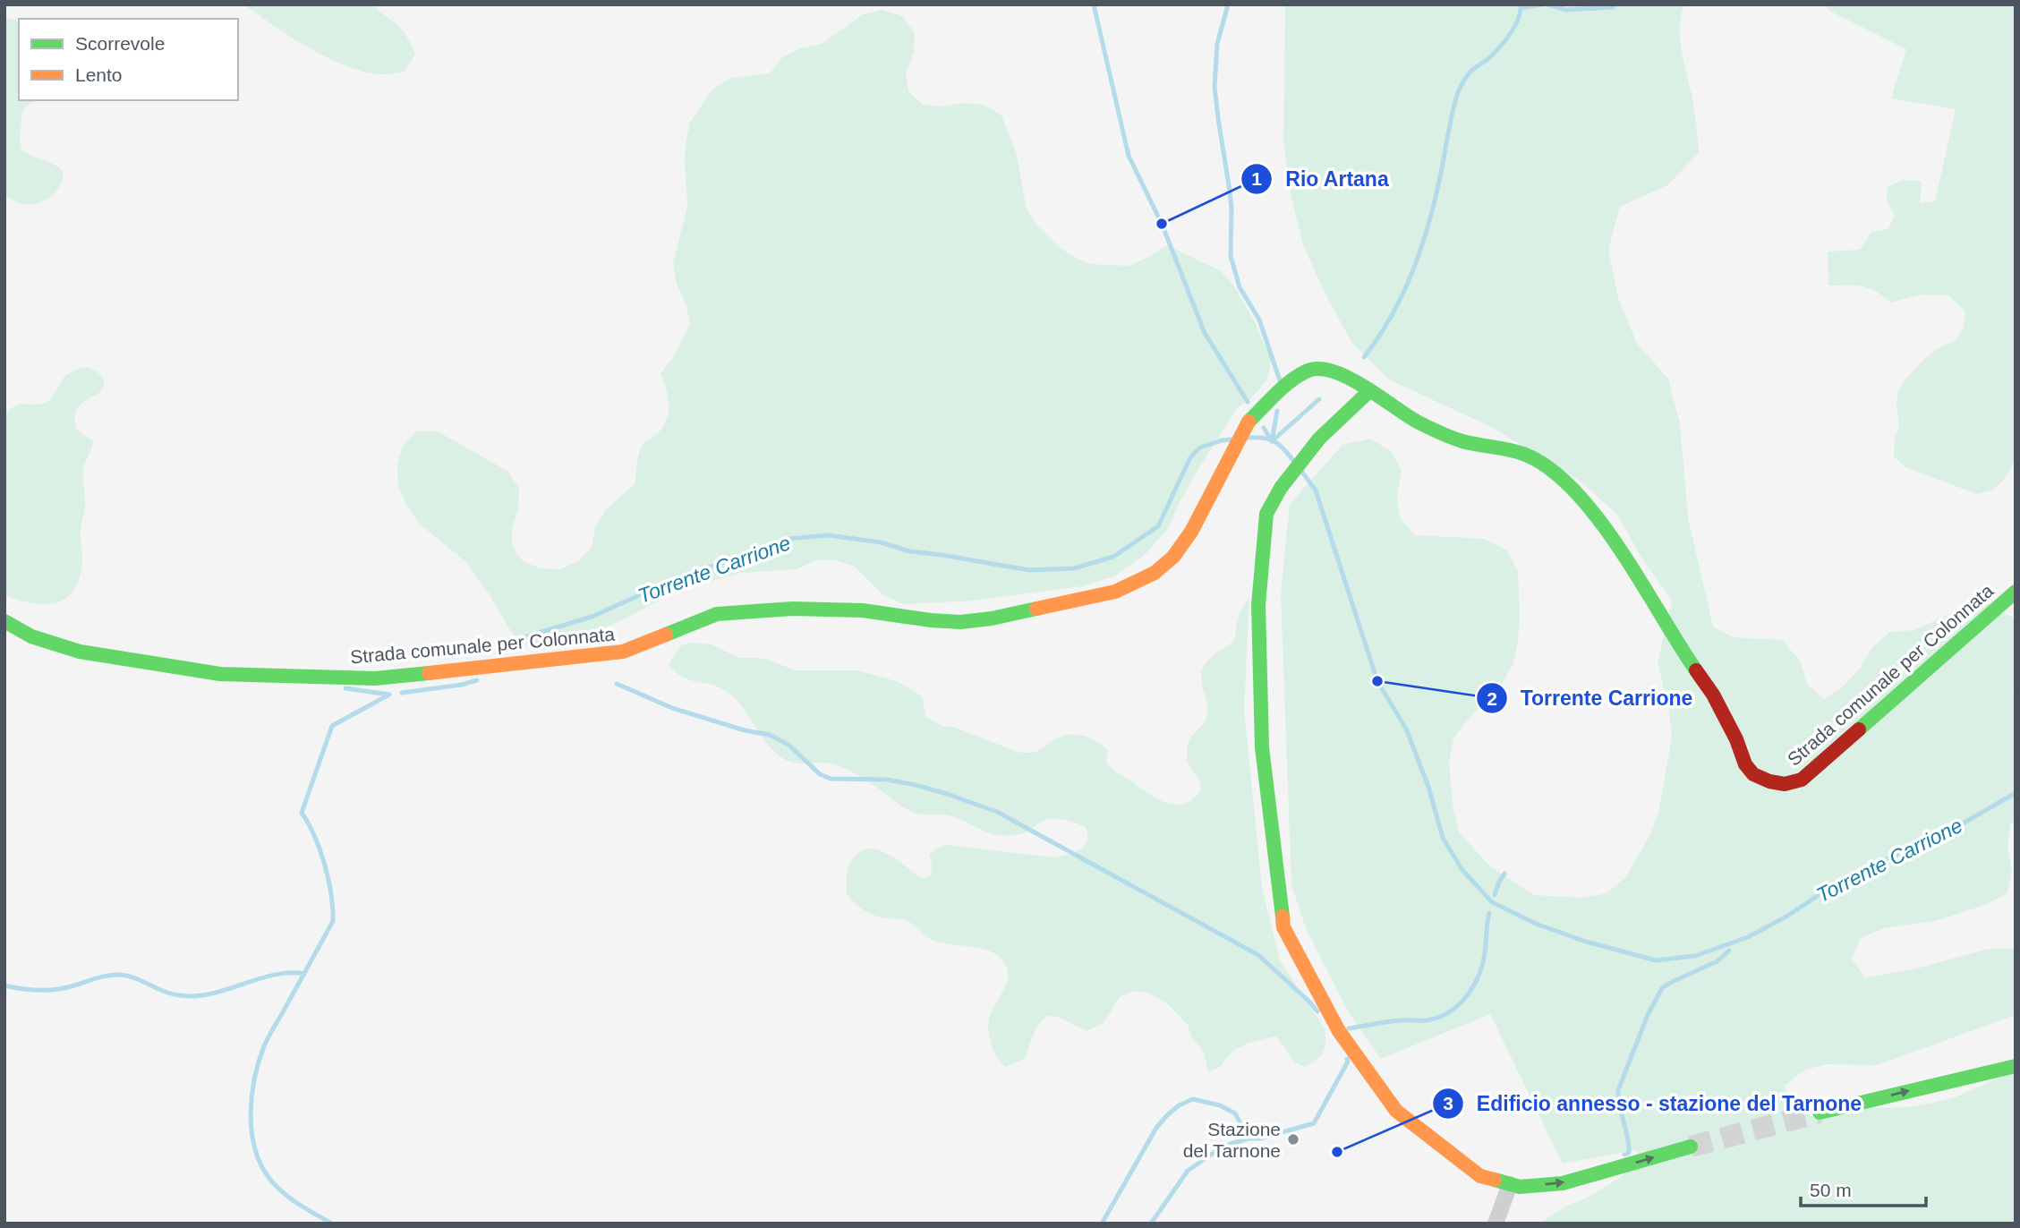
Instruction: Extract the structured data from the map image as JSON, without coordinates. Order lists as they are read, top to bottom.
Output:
{
  "streets": {
    "street": ["Strada comunale per Colonnata"]
  },
  "water": ["Torrente Carrione"],
  "places": [
    "Rio Artana",
    "Torrente Carrione",
    "Stazione del Tarnone",
    "Edificio annesso - stazione del Tarnone"
  ],
  "legend": ["Scorrevole", "Lento"],
  "scale_bar": "50 m"
}
